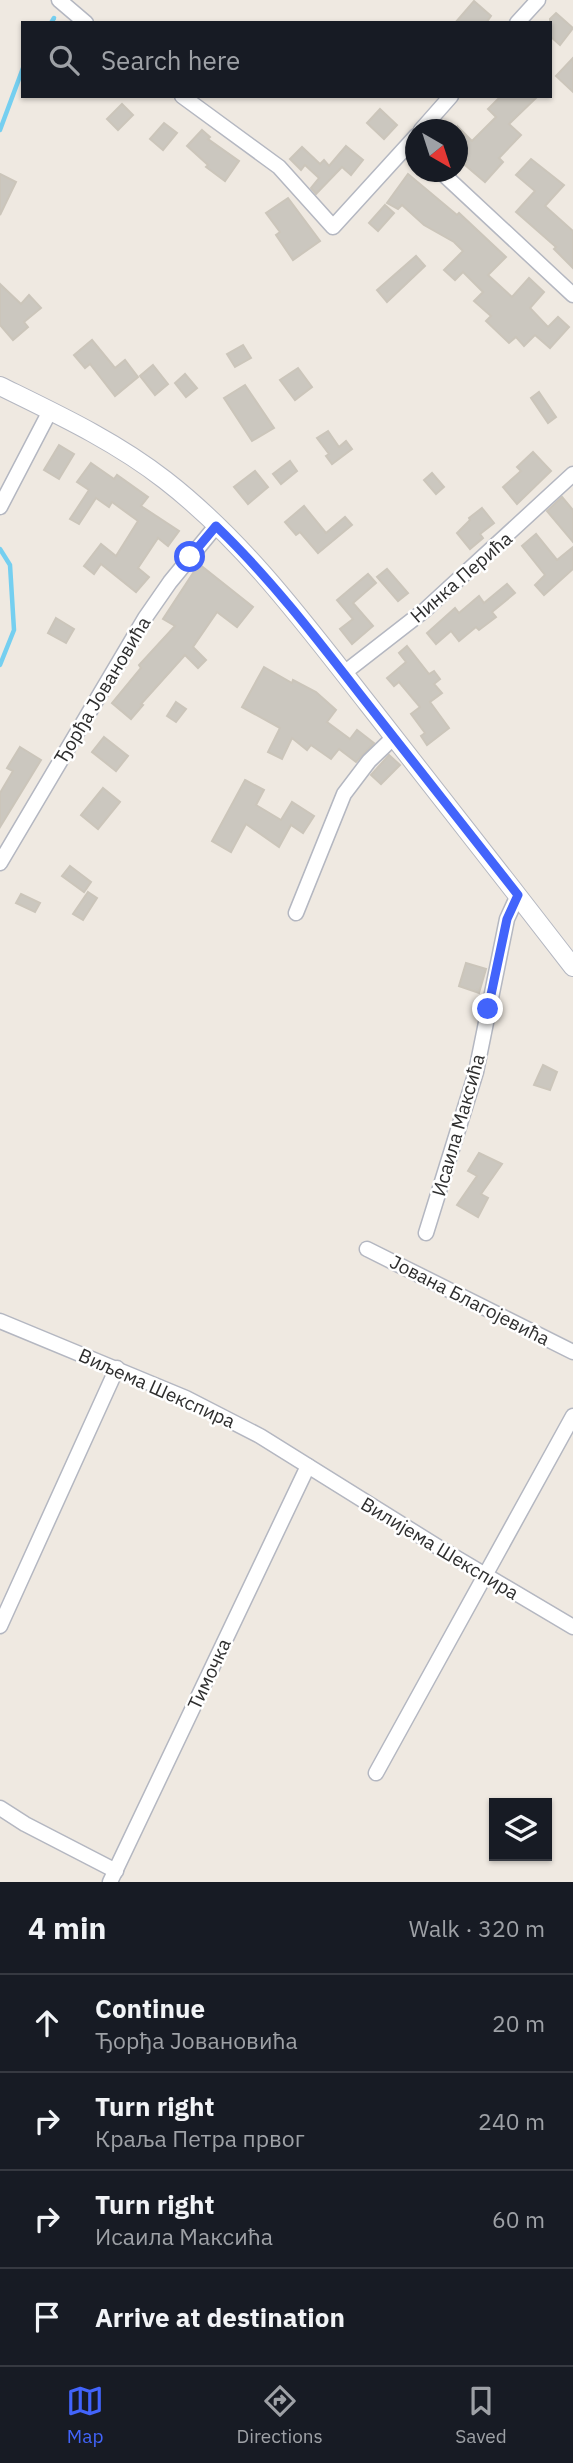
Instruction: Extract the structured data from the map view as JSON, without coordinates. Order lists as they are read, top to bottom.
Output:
{
  "streets": {
    "street": [
      "Нинка Перића",
      "Ђорђа Јовановића",
      "Исаила Максића",
      "Јована Благојевића",
      "Виљема Шекспира",
      "Вилијема Шекспира",
      "Тимочка"
    ]
  },
  "crossings": [
    ["Виљема Шекспира", "Вилијема Шекспира"],
    ["Виљема Шекспира", "Тимочка"],
    ["Вилијема Шекспира", "Тимочка"]
  ],
  "north": "bottom right",
  "page": {
    "search": "Search here",
    "heading": ["4 min", "Walk · 320 m"],
    "list": [
      ["Continue", "Ђорђа Јовановића", "20 m"],
      ["Turn right", "Краља Петра првог", "240 m"],
      ["Turn right", "Исаила Максића", "60 m"],
      "Arrive at destination"
    ],
    "nav": ["Map", "Directions", "Saved"]
  }
}
